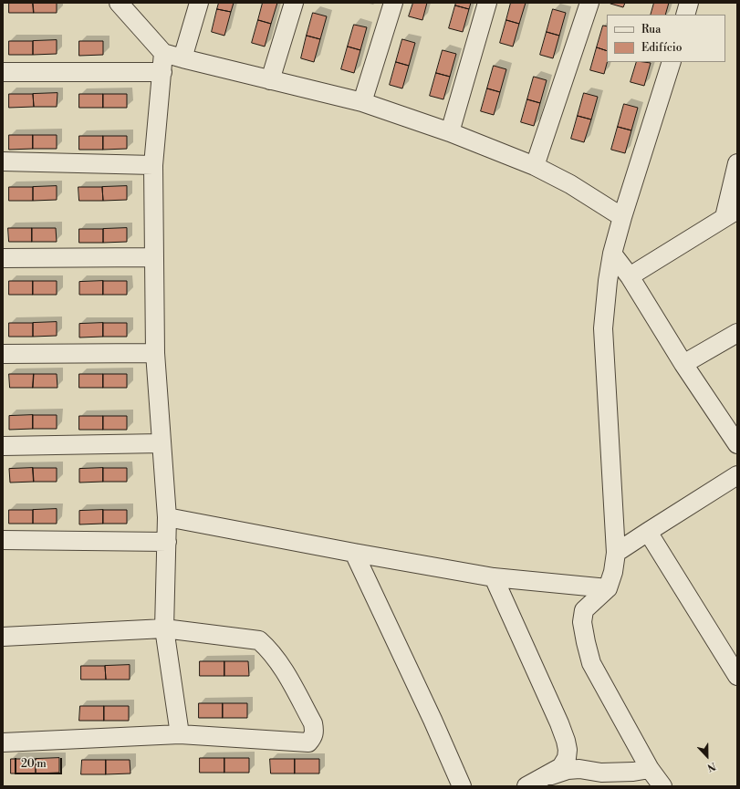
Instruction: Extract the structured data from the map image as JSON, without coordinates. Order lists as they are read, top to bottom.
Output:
{
  "legend": ["Rua", "Edifício"],
  "scale_bar": "20 m",
  "north": "bottom"
}
